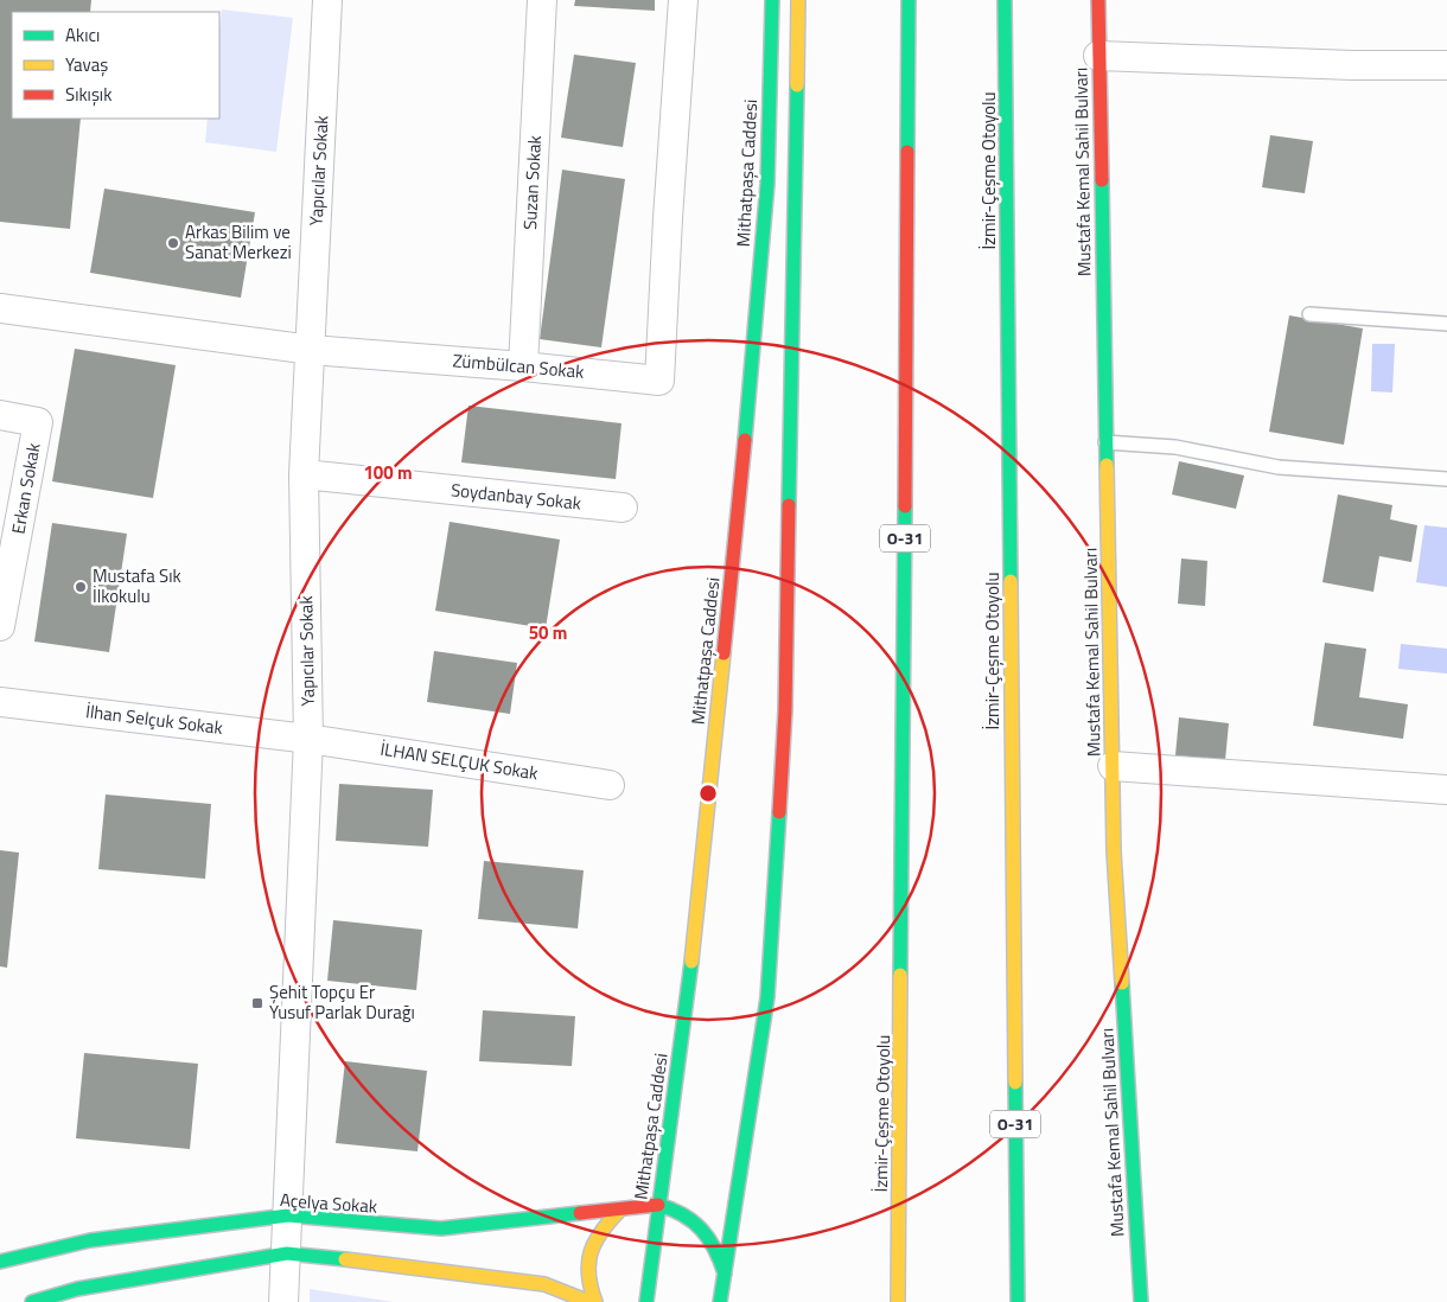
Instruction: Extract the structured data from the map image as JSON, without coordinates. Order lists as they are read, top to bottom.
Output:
{
  "streets": {
    "main road": [
      "İzmir-Çeşme Otoyolu",
      "Mustafa Kemal Sahil Bulvarı",
      "Mithatpaşa Caddesi",
      "O-31",
      "Açelya Sokak"
    ],
    "street": [
      "Yapıcılar Sokak",
      "Suzan Sokak",
      "Zümbülcan Sokak",
      "Erkan Sokak",
      "Soydanbay Sokak",
      "İlhan Selçuk Sokak",
      "İLHAN SELÇUK Sokak"
    ]
  },
  "crossings": [
    ["Yapıcılar Sokak", "Zümbülcan Sokak"],
    ["Yapıcılar Sokak", "Soydanbay Sokak"],
    ["Yapıcılar Sokak", "İlhan Selçuk Sokak"],
    ["Yapıcılar Sokak", "İLHAN SELÇUK Sokak"],
    ["Yapıcılar Sokak", "Açelya Sokak"],
    ["Mithatpaşa Caddesi", "Açelya Sokak"],
    ["Suzan Sokak", "Zümbülcan Sokak"],
    ["İlhan Selçuk Sokak", "İLHAN SELÇUK Sokak"]
  ],
  "places": {
    "other": ["Arkas Bilim ve Sanat Merkezi", "Mustafa Sık İlkokulu"],
    "transit": ["Şehit Topçu Er Yusuf Parlak Durağı"]
  },
  "legend": ["Akıcı", "Yavaş", "Sıkışık"],
  "rings": ["100 m", "50 m"]
}
